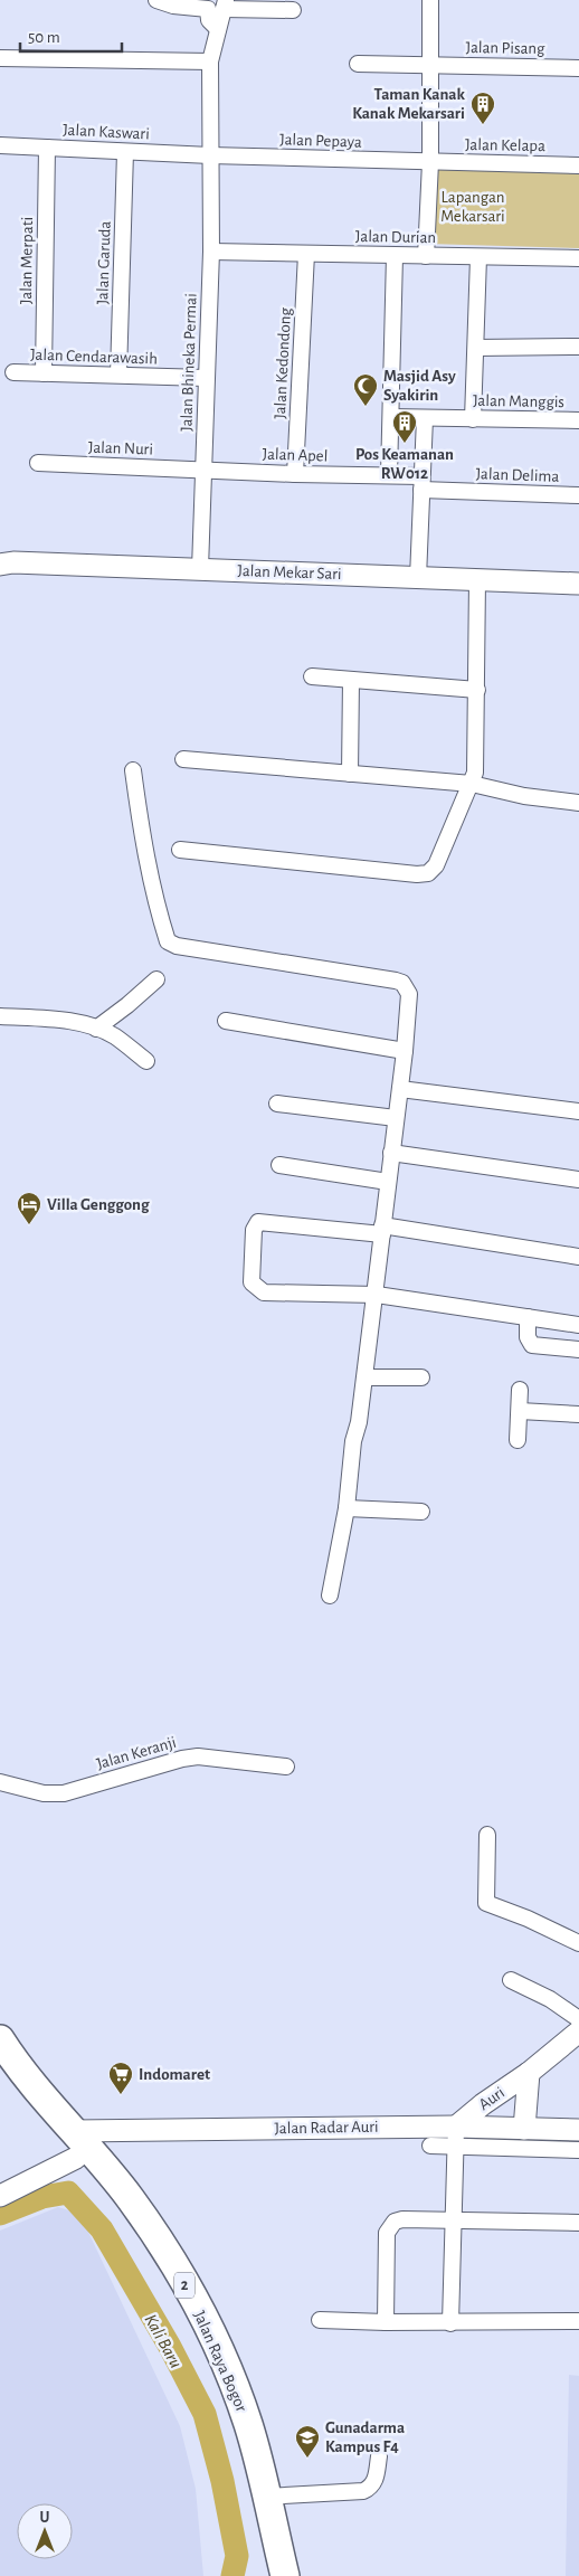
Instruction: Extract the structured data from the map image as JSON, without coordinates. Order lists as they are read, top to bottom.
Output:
{
  "streets": {
    "highway": ["2", "Jalan Raya Bogor"],
    "main road": ["Jalan Mekar Sari", "Auri", "Jalan Radar Auri"],
    "street": [
      "Jalan Pisang",
      "Jalan Kaswari",
      "Jalan Pepaya",
      "Jalan Kelapa",
      "Jalan Durian",
      "Jalan Merpati",
      "Jalan Garuda",
      "Jalan Cendarawasih",
      "Jalan Bhineka Permai",
      "Jalan Kedondong",
      "Jalan Manggis",
      "Jalan Nuri",
      "Jalan Apel",
      "Jalan Delima",
      "Jalan Keranji"
    ]
  },
  "crossings": [
    ["Jalan Kaswari", "Jalan Pepaya"],
    ["Jalan Kaswari", "Jalan Merpati"],
    ["Jalan Kaswari", "Jalan Garuda"],
    ["Jalan Kaswari", "Jalan Bhineka Permai"],
    ["Jalan Pepaya", "Jalan Kelapa"],
    ["Jalan Pepaya", "Jalan Bhineka Permai"],
    ["Jalan Durian", "Jalan Bhineka Permai"],
    ["Jalan Durian", "Jalan Kedondong"],
    ["Jalan Merpati", "Jalan Cendarawasih"],
    ["Jalan Garuda", "Jalan Cendarawasih"],
    ["Jalan Cendarawasih", "Jalan Bhineka Permai"],
    ["Jalan Bhineka Permai", "Jalan Nuri"],
    ["Jalan Bhineka Permai", "Jalan Apel"],
    ["Jalan Bhineka Permai", "Jalan Mekar Sari"],
    ["Jalan Kedondong", "Jalan Apel"],
    ["Jalan Nuri", "Jalan Apel"],
    ["Jalan Apel", "Jalan Delima"],
    ["Auri", "Jalan Radar Auri"],
    ["Jalan Radar Auri", "Jalan Raya Bogor"]
  ],
  "water": ["Kali Baru"],
  "parks": ["Lapangan Mekarsari"],
  "places": {
    "building": ["Taman Kanak Kanak Mekarsari", "Pos Keamanan RW012"],
    "mosque": ["Masjid Asy Syakirin"],
    "hotel": ["Villa Genggong"],
    "supermarket": ["Indomaret"],
    "school or university": ["Gunadarma Kampus F4"]
  },
  "scale_bar": "50 m",
  "north": "top"
}
